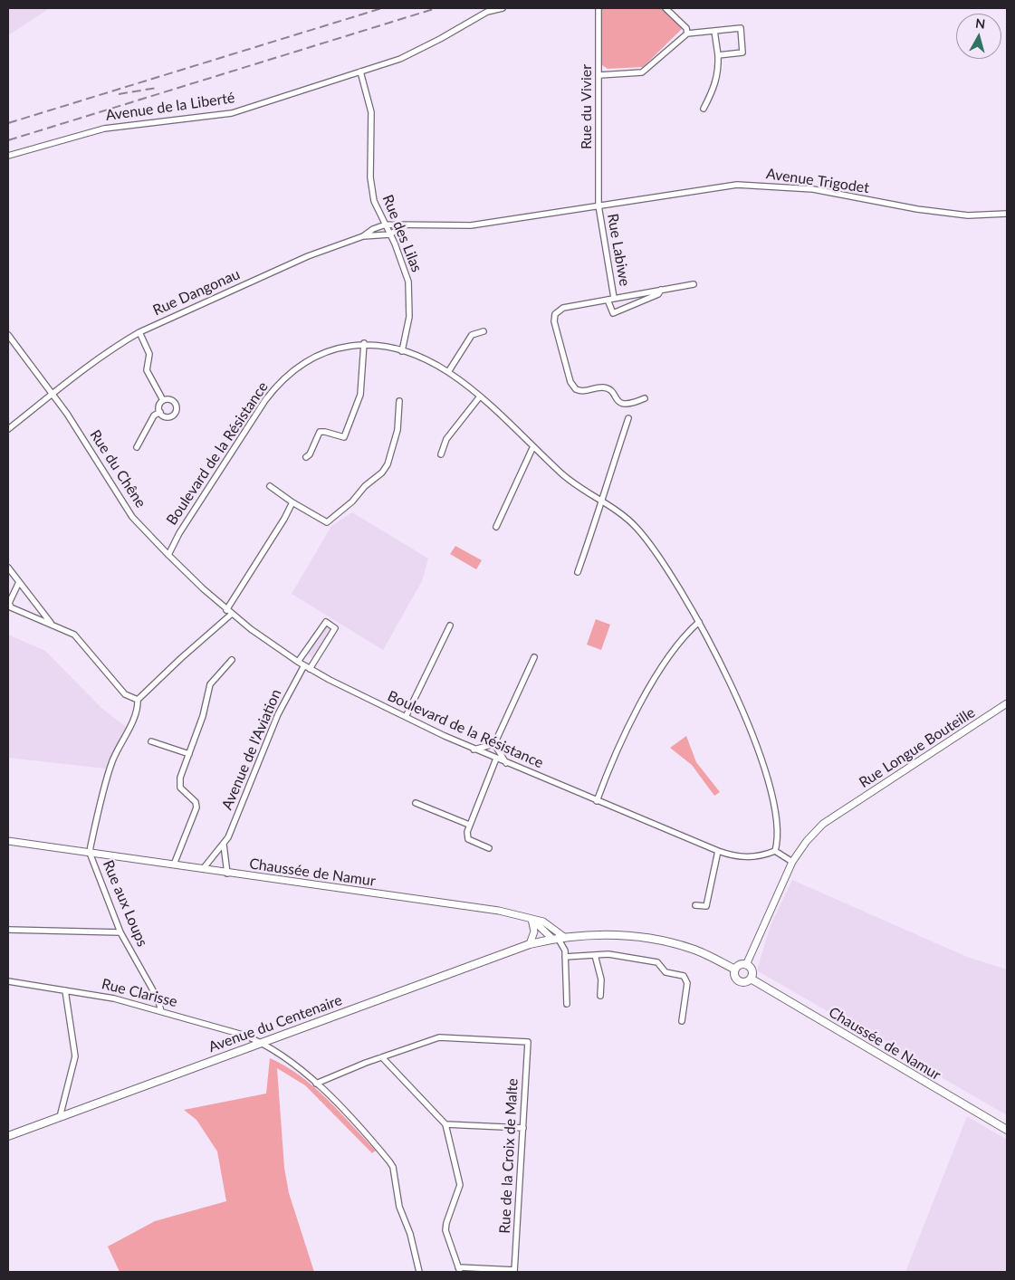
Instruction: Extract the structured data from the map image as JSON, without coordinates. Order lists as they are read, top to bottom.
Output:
{
  "streets": {
    "main road": ["Chaussée de Namur", "Avenue du Centenaire"],
    "street": [
      "Avenue de la Liberté",
      "Rue du Vivier",
      "Avenue Trigodet",
      "Rue des Lilas",
      "Rue Labiwe",
      "Rue Dangonau",
      "Boulevard de la Résistance",
      "Rue du Chêne",
      "Rue Longue Bouteille",
      "Avenue de l'Aviation",
      "Rue aux Loups",
      "Rue Clarisse",
      "Rue de la Croix de Malte"
    ]
  },
  "crossings": [
    ["Avenue de la Liberté", "Rue des Lilas"],
    ["Rue du Vivier", "Avenue Trigodet"],
    ["Rue du Vivier", "Rue Labiwe"],
    ["Avenue Trigodet", "Rue des Lilas"],
    ["Avenue Trigodet", "Rue Labiwe"],
    ["Avenue Trigodet", "Rue Dangonau"],
    ["Rue des Lilas", "Rue Dangonau"],
    ["Rue des Lilas", "Boulevard de la Résistance"],
    ["Rue Dangonau", "Rue du Chêne"],
    ["Boulevard de la Résistance", "Rue du Chêne"],
    ["Boulevard de la Résistance", "Avenue de l'Aviation"],
    ["Avenue de l'Aviation", "Chaussée de Namur"],
    ["Chaussée de Namur", "Rue aux Loups"],
    ["Chaussée de Namur", "Avenue du Centenaire"],
    ["Rue aux Loups", "Rue Clarisse"],
    ["Rue Clarisse", "Avenue du Centenaire"]
  ],
  "north": "top"
}
